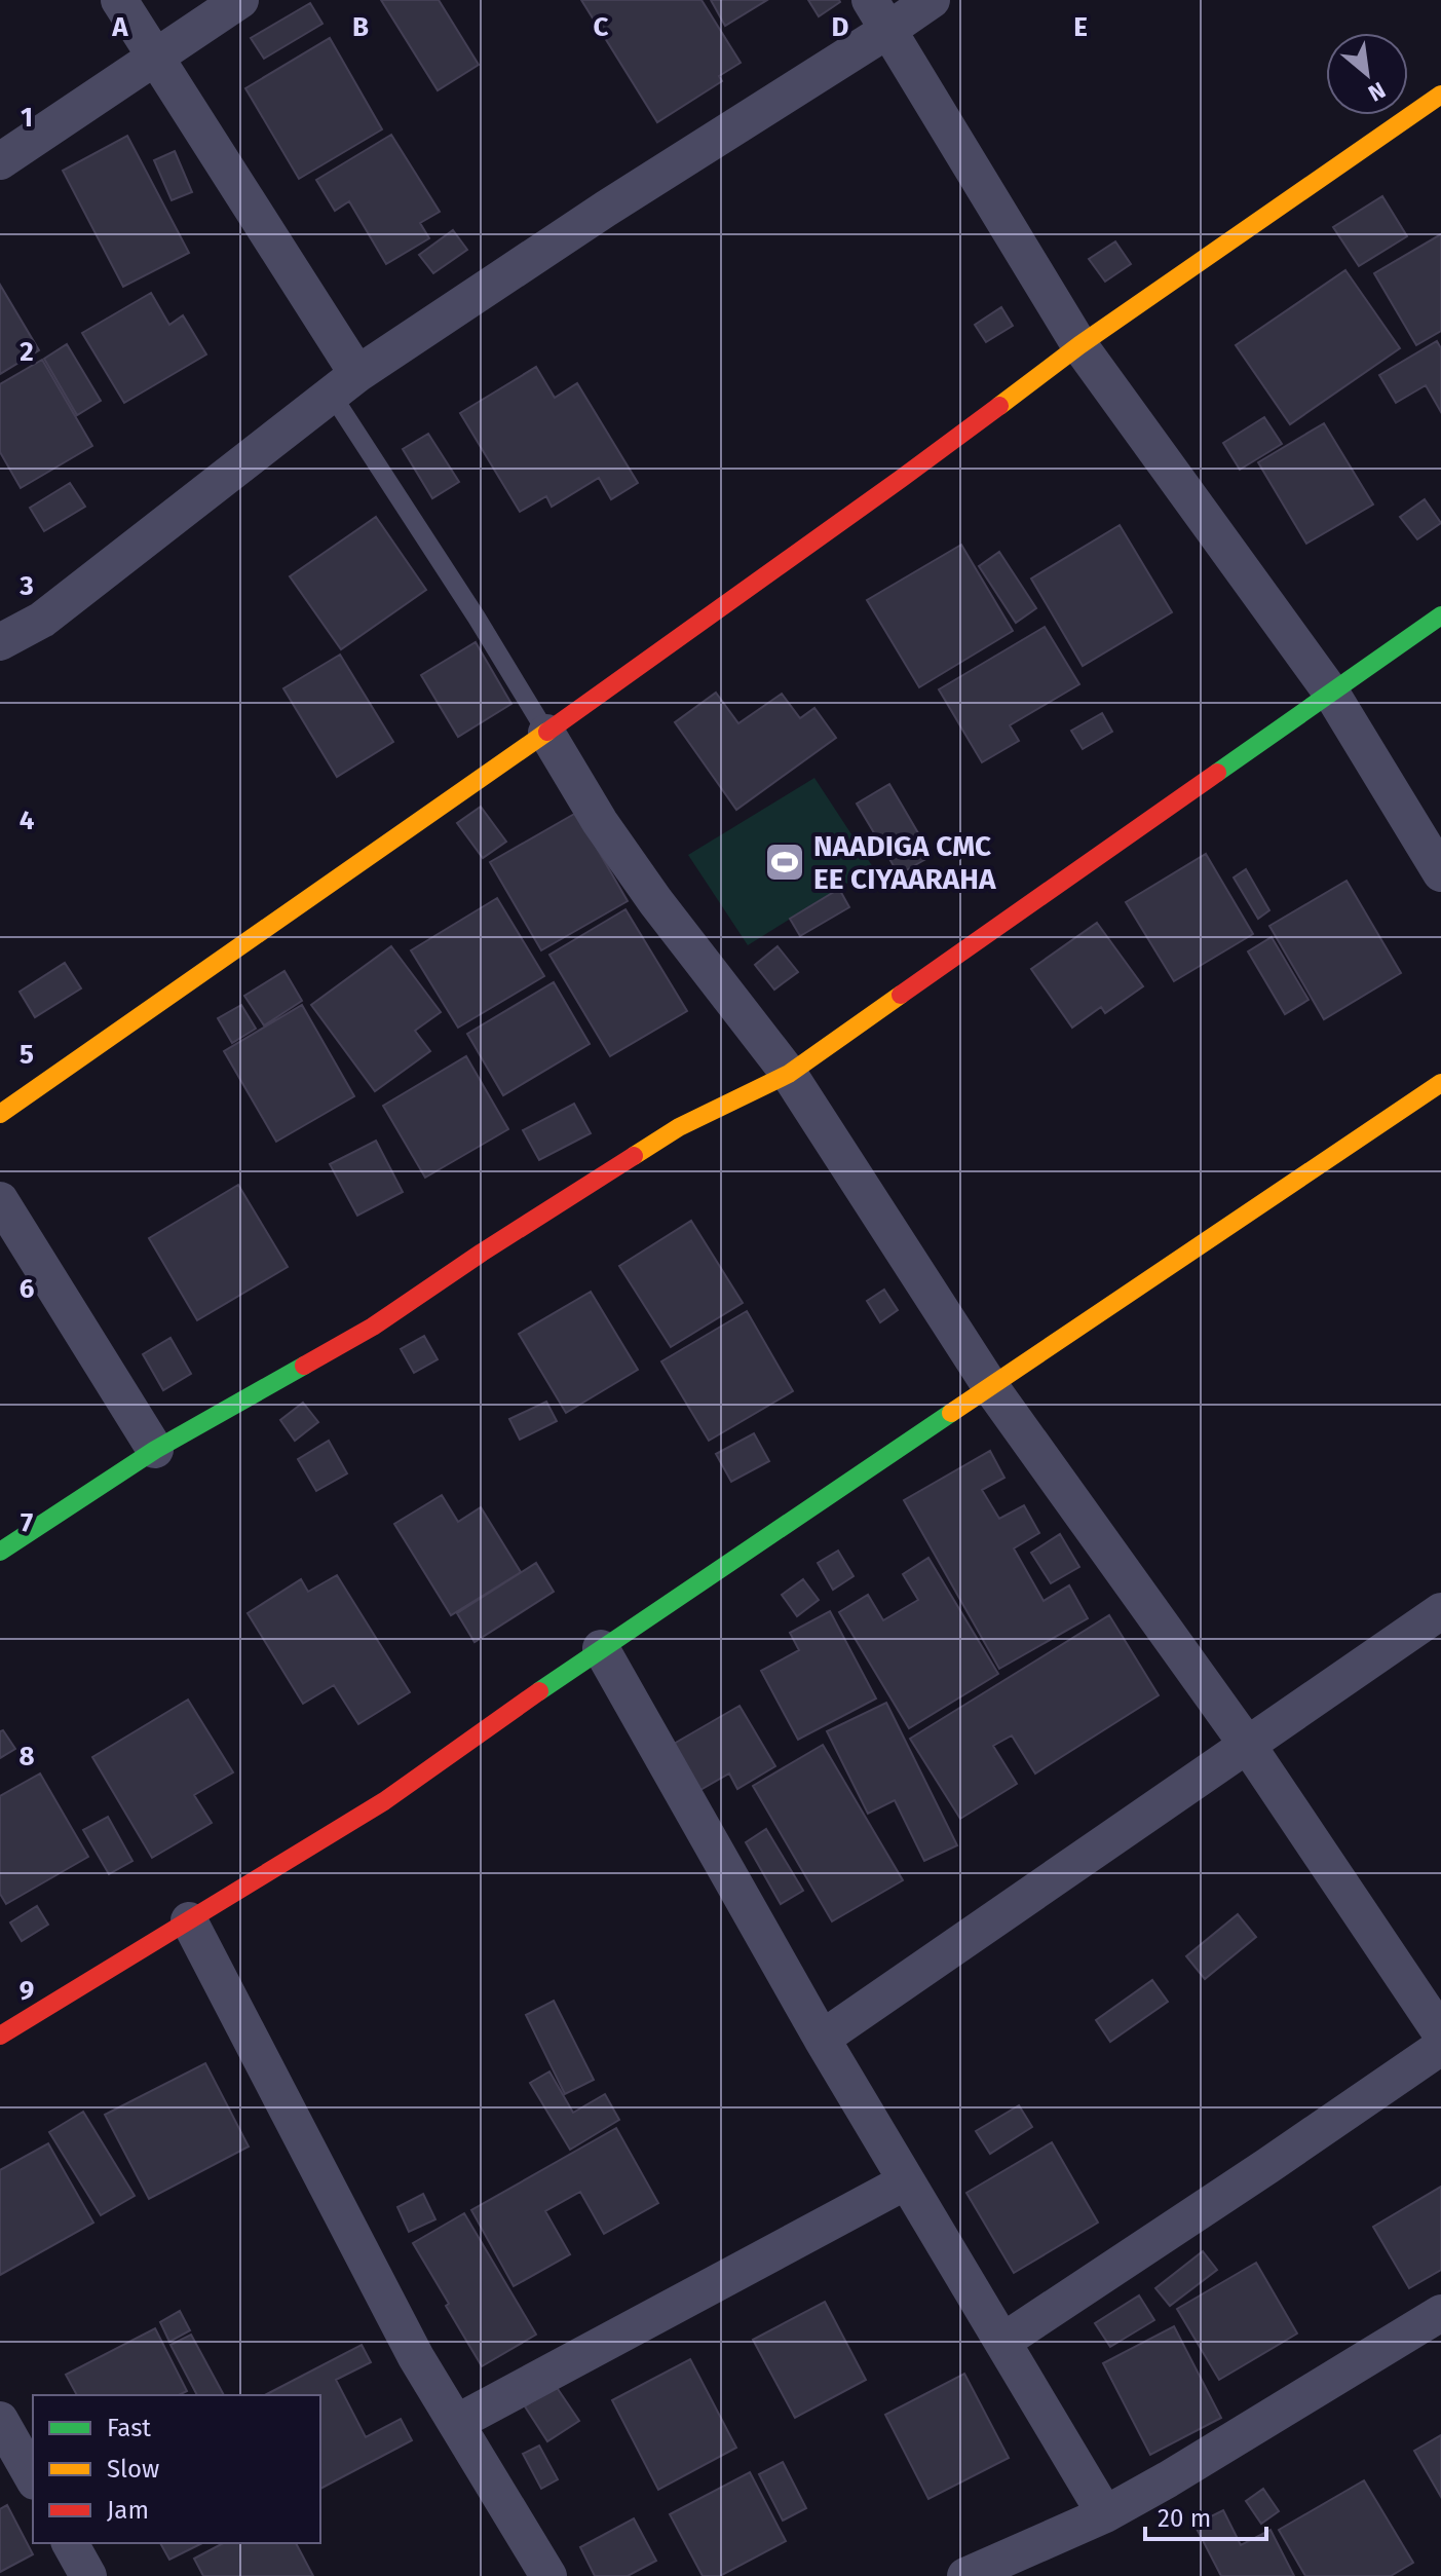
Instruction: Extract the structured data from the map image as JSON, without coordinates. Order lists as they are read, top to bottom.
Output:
{
  "places": {
    "sports": ["NAADIGA CMC EE CIYAARAHA"]
  },
  "legend": ["Fast", "Slow", "Jam"],
  "scale_bar": "20 m",
  "north": "bottom right",
  "grid": {
    "columns": [
      "A",
      "B",
      "C",
      "D",
      "E"
    ],
    "rows": [
      "1",
      "2",
      "3",
      "4",
      "5",
      "6",
      "7",
      "8",
      "9"
    ]
  }
}
